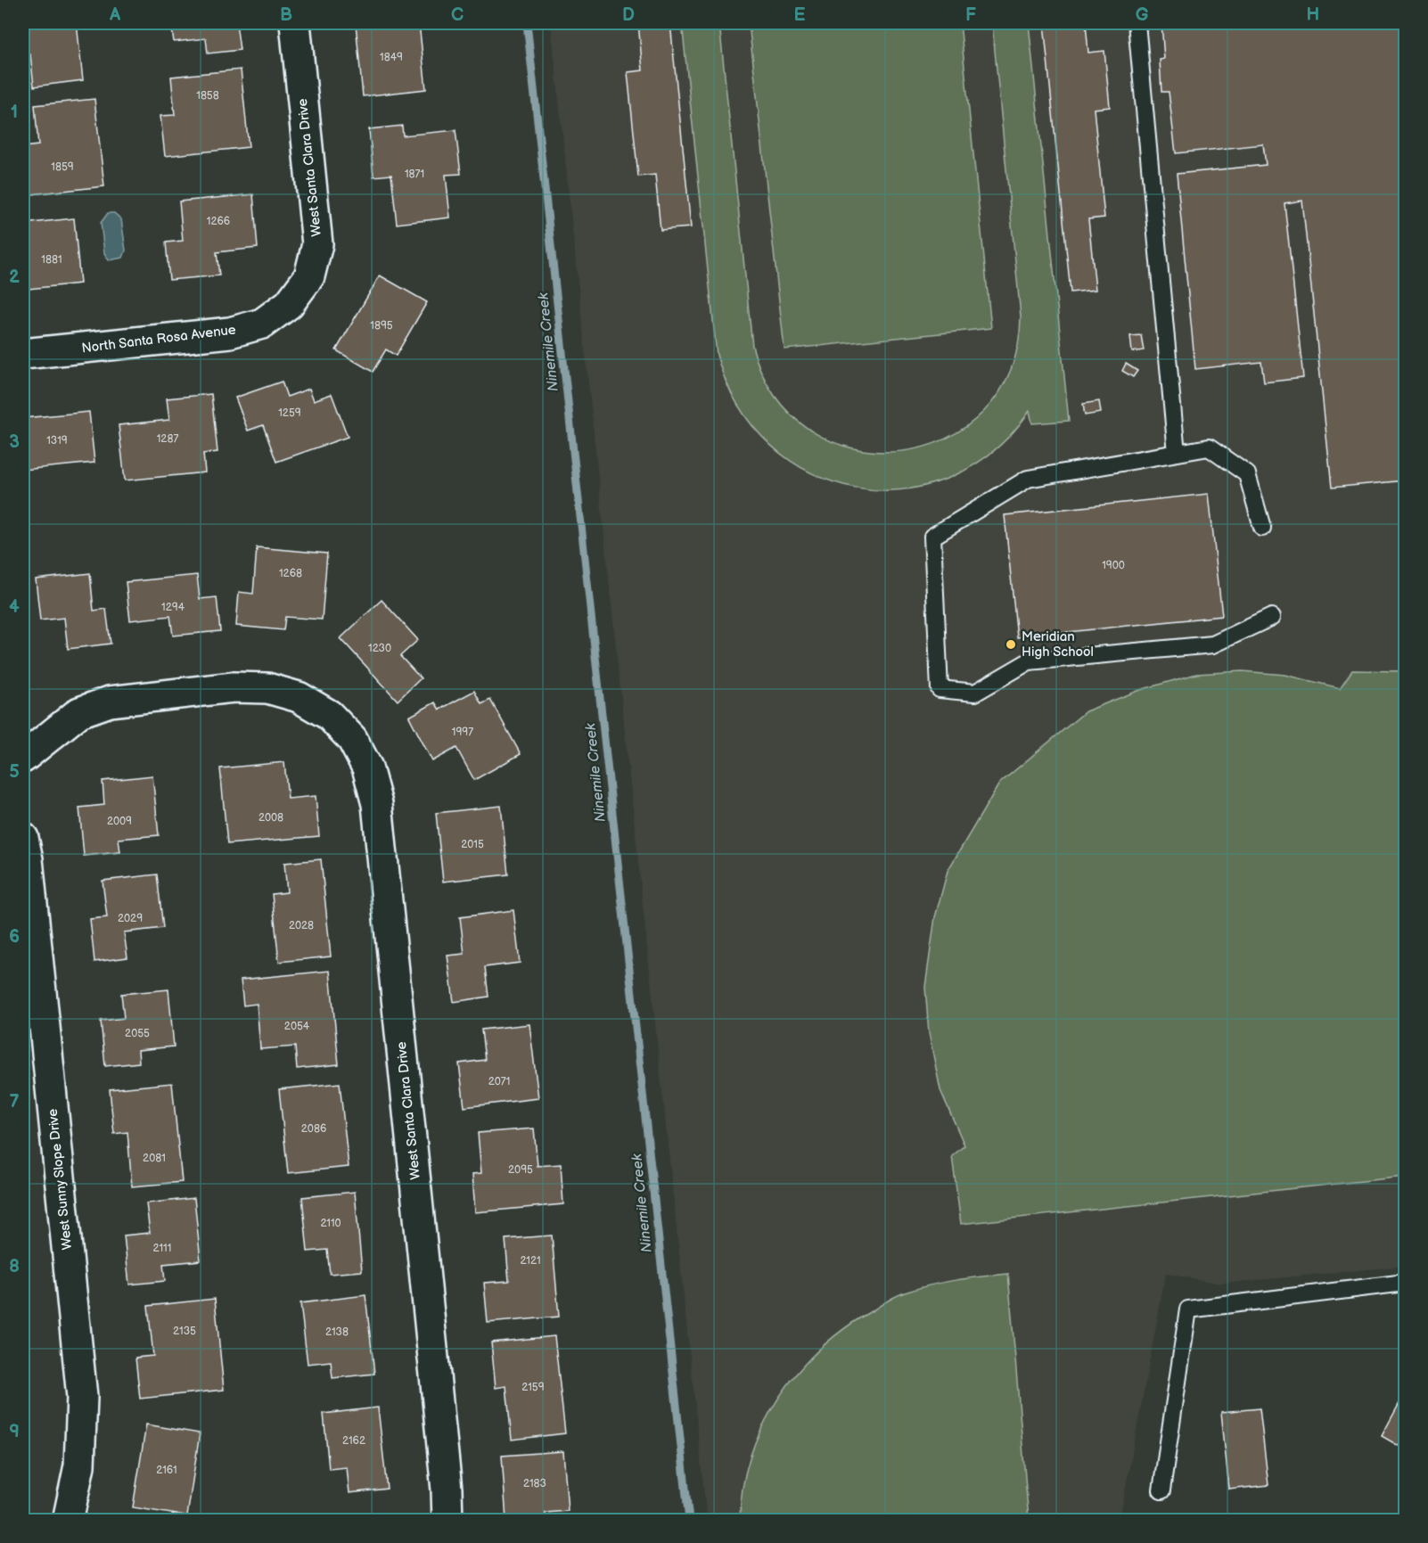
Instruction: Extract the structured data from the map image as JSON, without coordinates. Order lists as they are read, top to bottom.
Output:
{
  "streets": {
    "street": ["West Santa Clara Drive", "North Santa Rosa Avenue", "West Sunny Slope Drive"]
  },
  "crossings": [
    ["West Santa Clara Drive", "North Santa Rosa Avenue"]
  ],
  "water": ["Ninemile Creek"],
  "places": ["Meridian High School"],
  "house_numbers": [
    "1849",
    "1858",
    "1859",
    "1871",
    "1266",
    "1881",
    "1895",
    "1259",
    "1287",
    "1319",
    "1900",
    "1268",
    "1294",
    "1230",
    "1997",
    "2008",
    "2009",
    "2015",
    "2029",
    "2028",
    "2054",
    "2055",
    "2071",
    "2086",
    "2081",
    "2095",
    "2110",
    "2111",
    "2121",
    "2135",
    "2138",
    "2159",
    "2162",
    "2161",
    "2183"
  ],
  "grid": {
    "columns": [
      "A",
      "B",
      "C",
      "D",
      "E",
      "F",
      "G",
      "H"
    ],
    "rows": [
      "1",
      "2",
      "3",
      "4",
      "5",
      "6",
      "7",
      "8",
      "9"
    ]
  }
}
